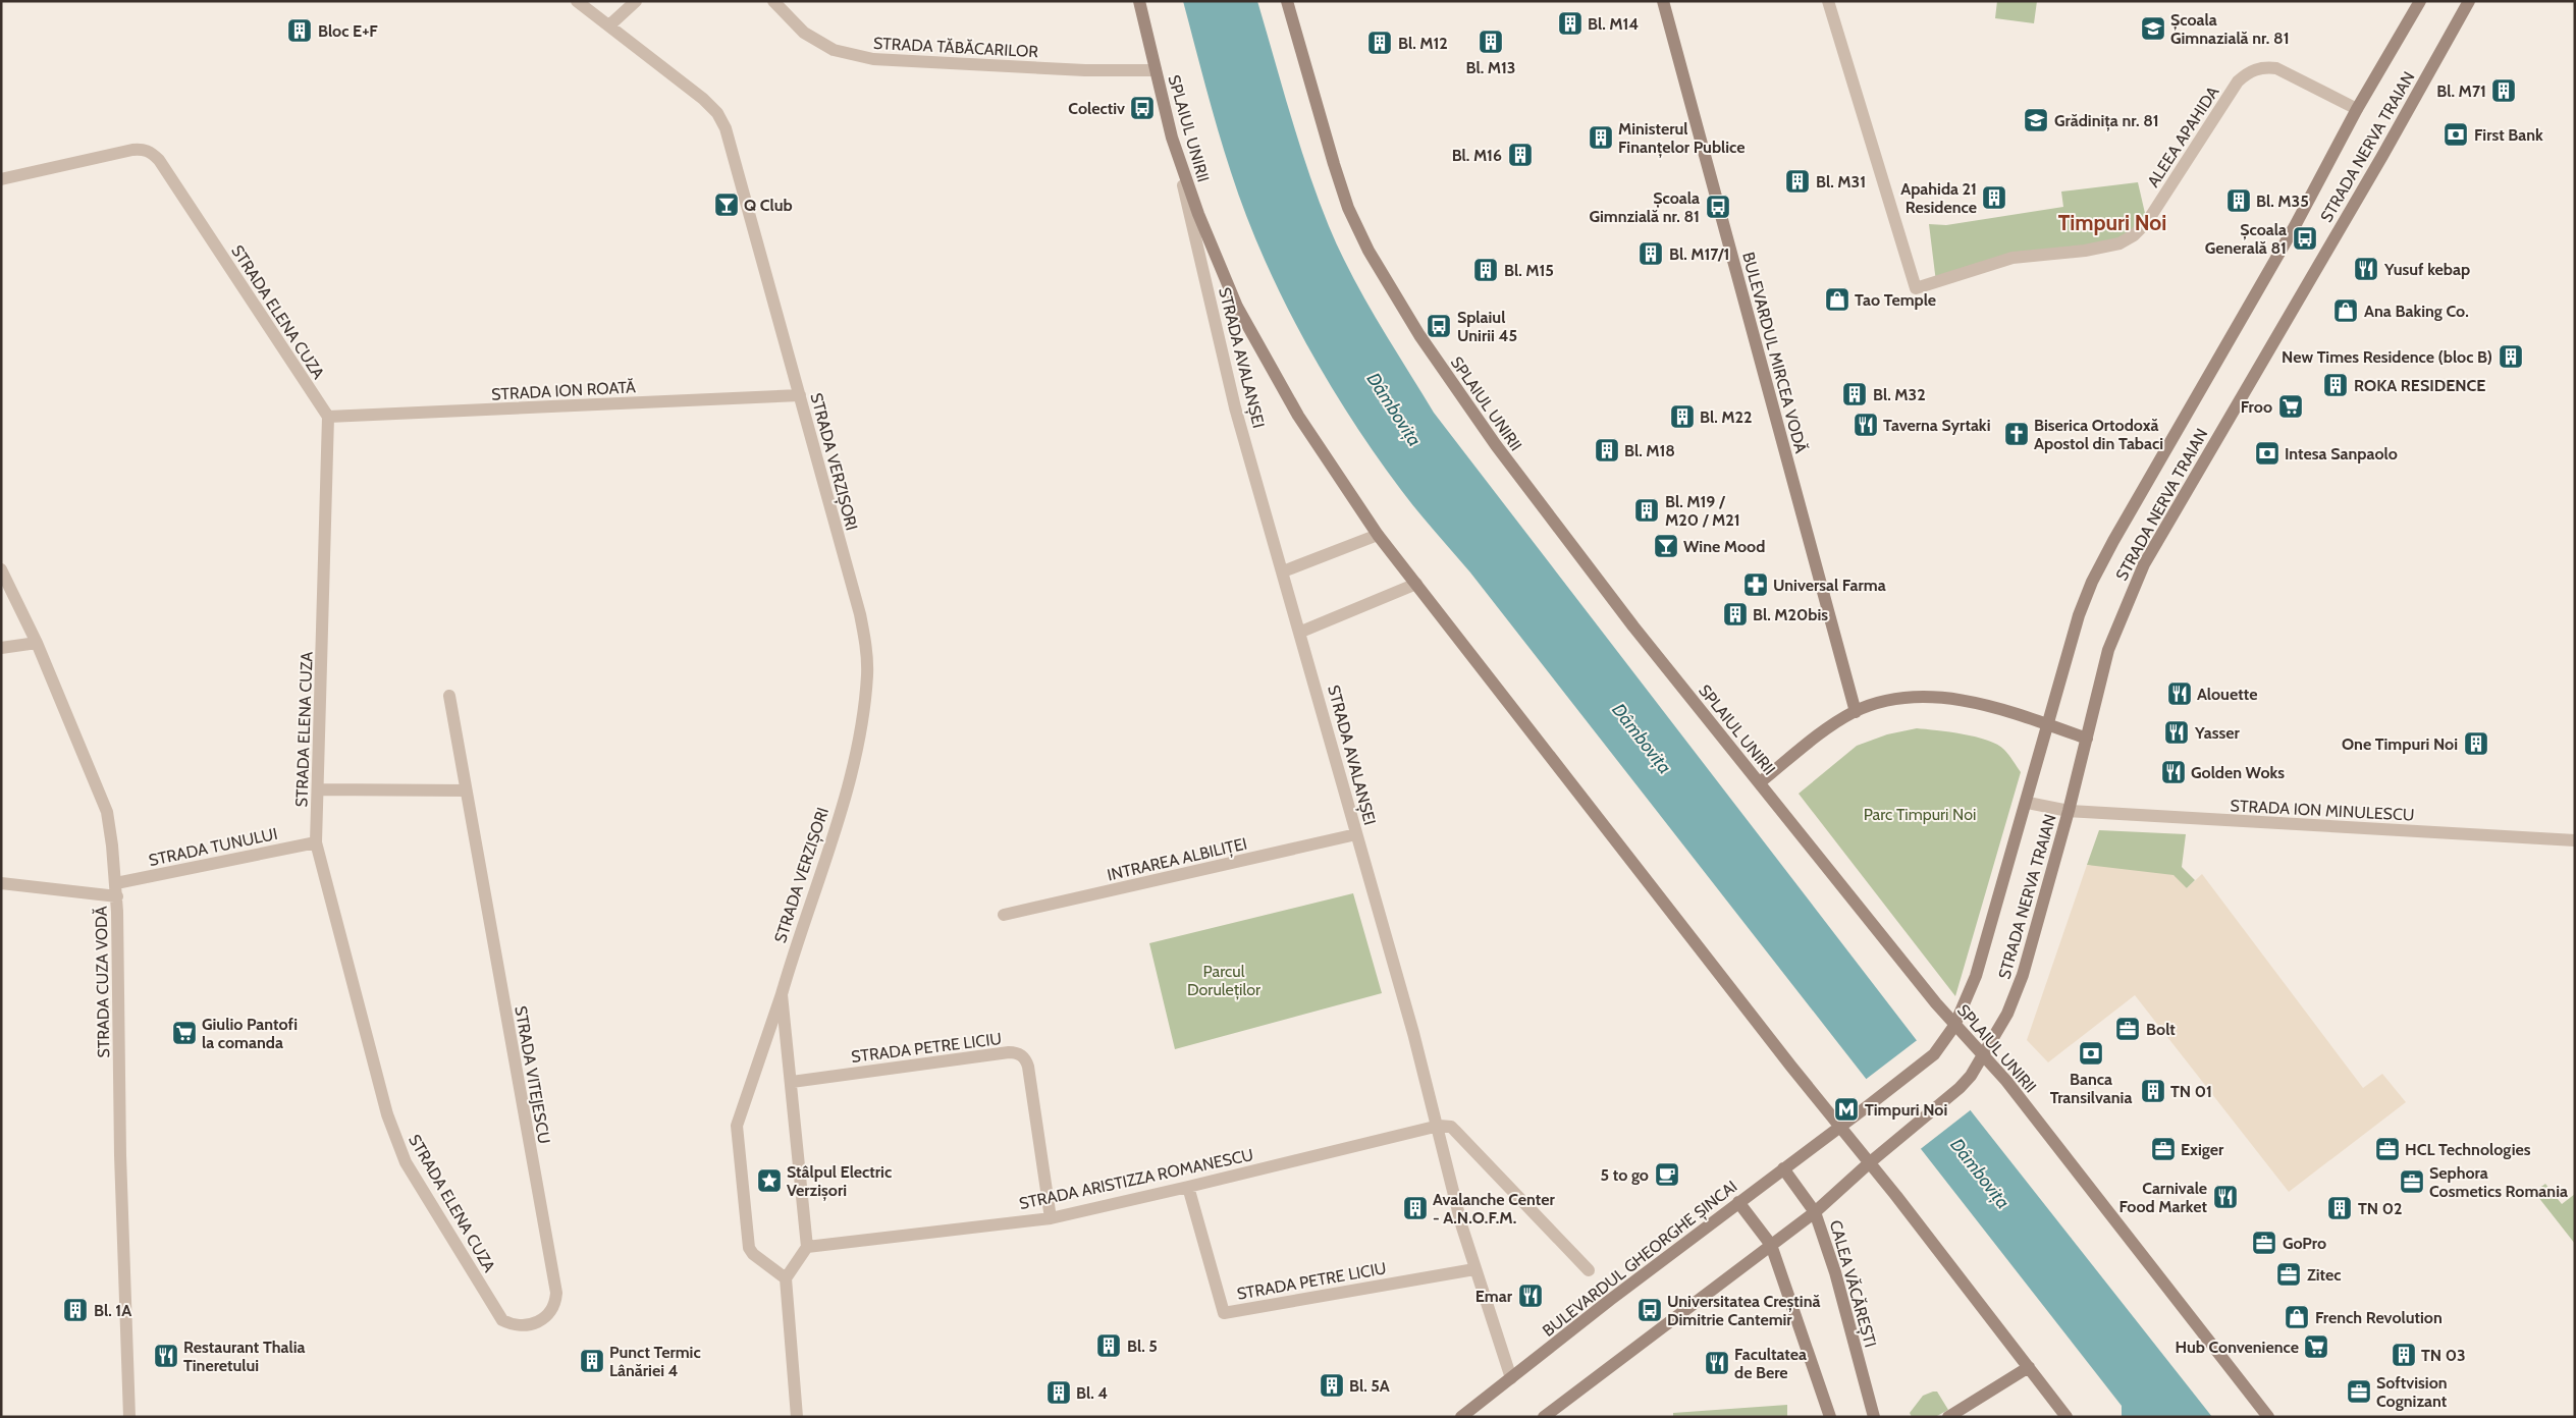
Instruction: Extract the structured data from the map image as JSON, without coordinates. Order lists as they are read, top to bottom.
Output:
{
  "streets": {
    "main road": [
      "SPLAIUL UNIRII",
      "STRADA NERVA TRAIAN",
      "BULEVARDUL MIRCEA VODĂ",
      "BULEVARDUL GHEORGHE ȘINCAI",
      "CALEA VĂCĂREȘTI"
    ],
    "street": [
      "STRADA TĂBĂCARILOR",
      "ALEEA APAHIDA",
      "STRADA ELENA CUZA",
      "STRADA AVALANȘEI",
      "STRADA ION ROATĂ",
      "STRADA VERZIȘORI",
      "STRADA ION MINULESCU",
      "STRADA TUNULUI",
      "INTRAREA ALBILIȚEI",
      "STRADA CUZA VODĂ",
      "STRADA PETRE LICIU",
      "STRADA VITEJESCU",
      "STRADA ARISTIZZA ROMANESCU"
    ]
  },
  "crossings": [
    ["STRADA TĂBĂCARILOR", "SPLAIUL UNIRII"],
    ["SPLAIUL UNIRII", "STRADA NERVA TRAIAN"],
    ["SPLAIUL UNIRII", "STRADA AVALANȘEI"],
    ["SPLAIUL UNIRII", "BULEVARDUL GHEORGHE ȘINCAI"],
    ["ALEEA APAHIDA", "STRADA NERVA TRAIAN"],
    ["STRADA NERVA TRAIAN", "STRADA ION MINULESCU"],
    ["STRADA NERVA TRAIAN", "BULEVARDUL GHEORGHE ȘINCAI"],
    ["STRADA ELENA CUZA", "STRADA ION ROATĂ"],
    ["STRADA ELENA CUZA", "STRADA TUNULUI"],
    ["STRADA ELENA CUZA", "STRADA VITEJESCU"],
    ["STRADA AVALANȘEI", "INTRAREA ALBILIȚEI"],
    ["STRADA AVALANȘEI", "STRADA PETRE LICIU"],
    ["STRADA AVALANȘEI", "STRADA ARISTIZZA ROMANESCU"],
    ["STRADA AVALANȘEI", "BULEVARDUL GHEORGHE ȘINCAI"],
    ["STRADA ION ROATĂ", "STRADA VERZIȘORI"],
    ["STRADA VERZIȘORI", "STRADA PETRE LICIU"],
    ["STRADA VERZIȘORI", "STRADA ARISTIZZA ROMANESCU"],
    ["STRADA TUNULUI", "STRADA CUZA VODĂ"],
    ["STRADA PETRE LICIU", "STRADA ARISTIZZA ROMANESCU"],
    ["BULEVARDUL GHEORGHE ȘINCAI", "CALEA VĂCĂREȘTI"]
  ],
  "districts": ["Timpuri Noi"],
  "water": ["Dâmbovița"],
  "parks": ["Parc Timpuri Noi", "Parcul Doruleților"],
  "places": {
    "building": [
      "Bl. M14",
      "Bloc E+F",
      "Bl. M13",
      "Bl. M12",
      "Bl. M71",
      "Ministerul Finanțelor Publice",
      "Bl. M16",
      "Bl. M31",
      "Apahida 21 Residence",
      "Bl. M35",
      "Bl. M17/1",
      "Bl. M15",
      "New Times Residence (bloc B)",
      "ROKA RESIDENCE",
      "Bl. M32",
      "Bl. M22",
      "Bl. M18",
      "Bl. M19 / M20 / M21",
      "Bl. M20bis",
      "One Timpuri Noi",
      "TN 01",
      "Avalanche Center - A.N.O.F.M.",
      "TN 02",
      "Bl. 1A",
      "Bl. 5",
      "TN 03",
      "Punct Termic Lânăriei 4",
      "Bl. 5A",
      "Bl. 4"
    ],
    "school or university": ["Școala Gimnazială nr. 81", "Grădinița nr. 81"],
    "bus stop": [
      "Colectiv",
      "Școala Gimnzială nr. 81",
      "Școala Generală 81",
      "Splaiul Unirii 45",
      "Universitatea Creștină Dimitrie Cantemir"
    ],
    "bank": ["First Bank", "Intesa Sanpaolo", "Banca Transilvania"],
    "bar": ["Q Club", "Wine Mood"],
    "restaurant": [
      "Yusuf kebap",
      "Taverna Syrtaki",
      "Alouette",
      "Yasser",
      "Golden Woks",
      "Carnivale Food Market",
      "Emar",
      "Restaurant Thalia Tineretului",
      "Facultatea de Bere"
    ],
    "shop": ["Tao Temple", "Ana Baking Co.", "French Revolution"],
    "supermarket": ["Froo", "Giulio Pantofi la comanda", "Hub Convenience"],
    "church": ["Biserica Ortodoxă Apostol din Tabaci"],
    "pharmacy": ["Universal Farma"],
    "office": [
      "Bolt",
      "Exiger",
      "HCL Technologies",
      "Sephora Cosmetics Romania",
      "GoPro",
      "Zitec",
      "Softvision Cognizant"
    ],
    "metro station": ["Timpuri Noi"],
    "cafe": ["5 to go"],
    "place": ["Stâlpul Electric Verzișori"]
  }
}
